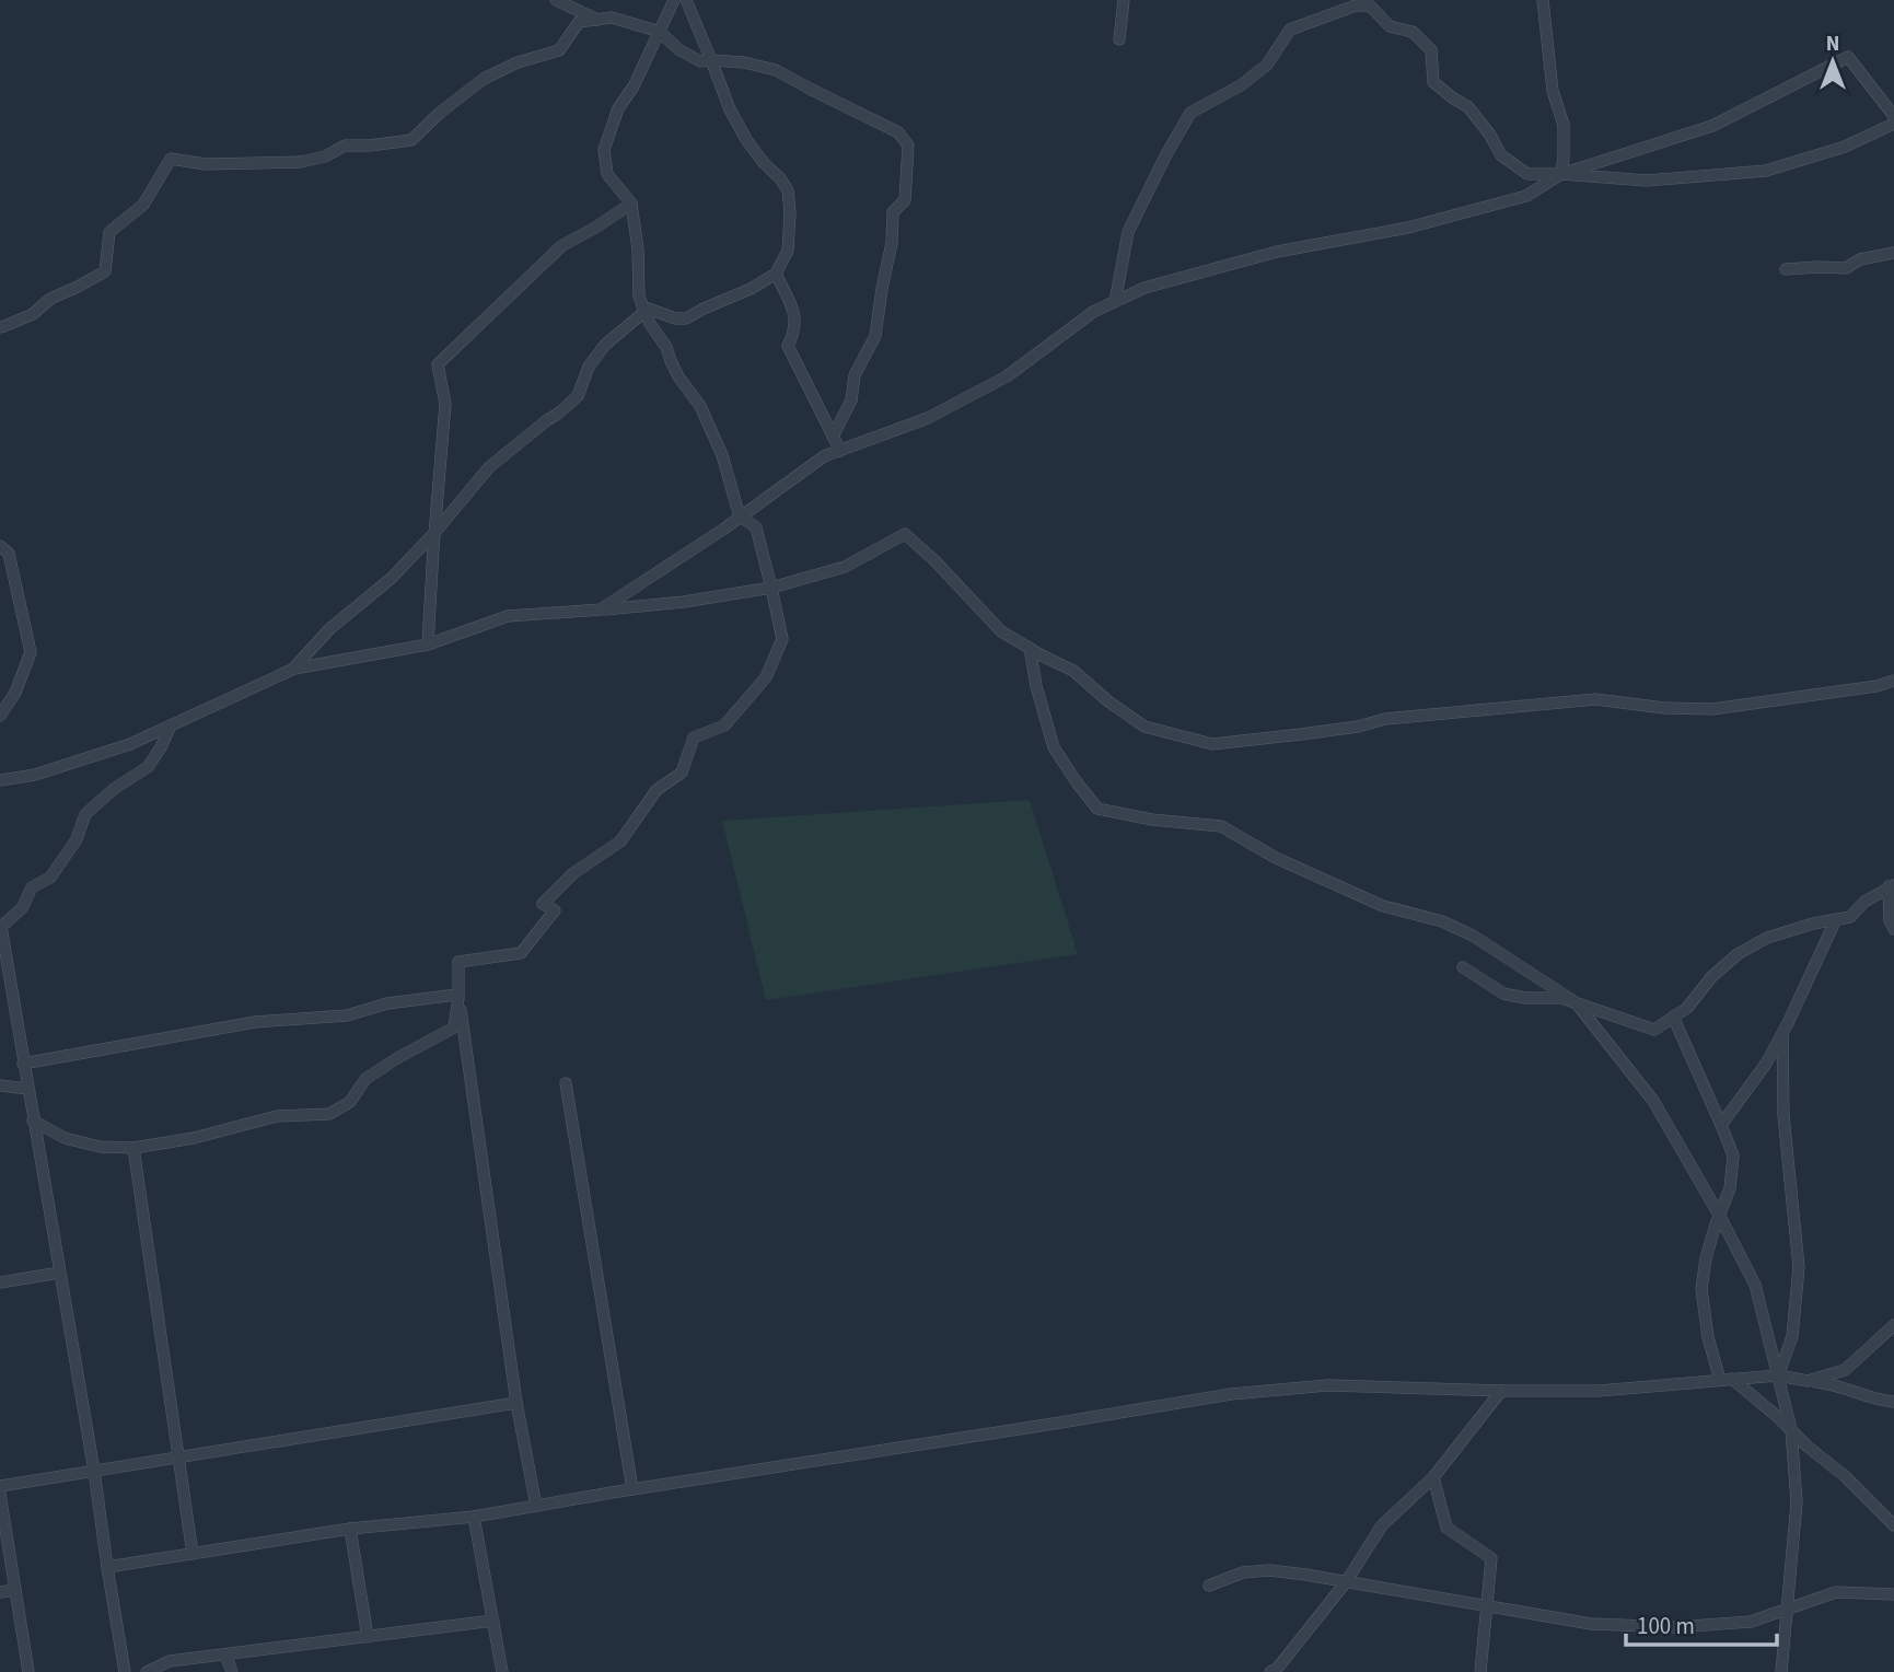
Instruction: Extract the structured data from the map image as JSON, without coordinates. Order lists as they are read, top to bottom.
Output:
{
  "scale_bar": "100 m",
  "north": "top"
}
